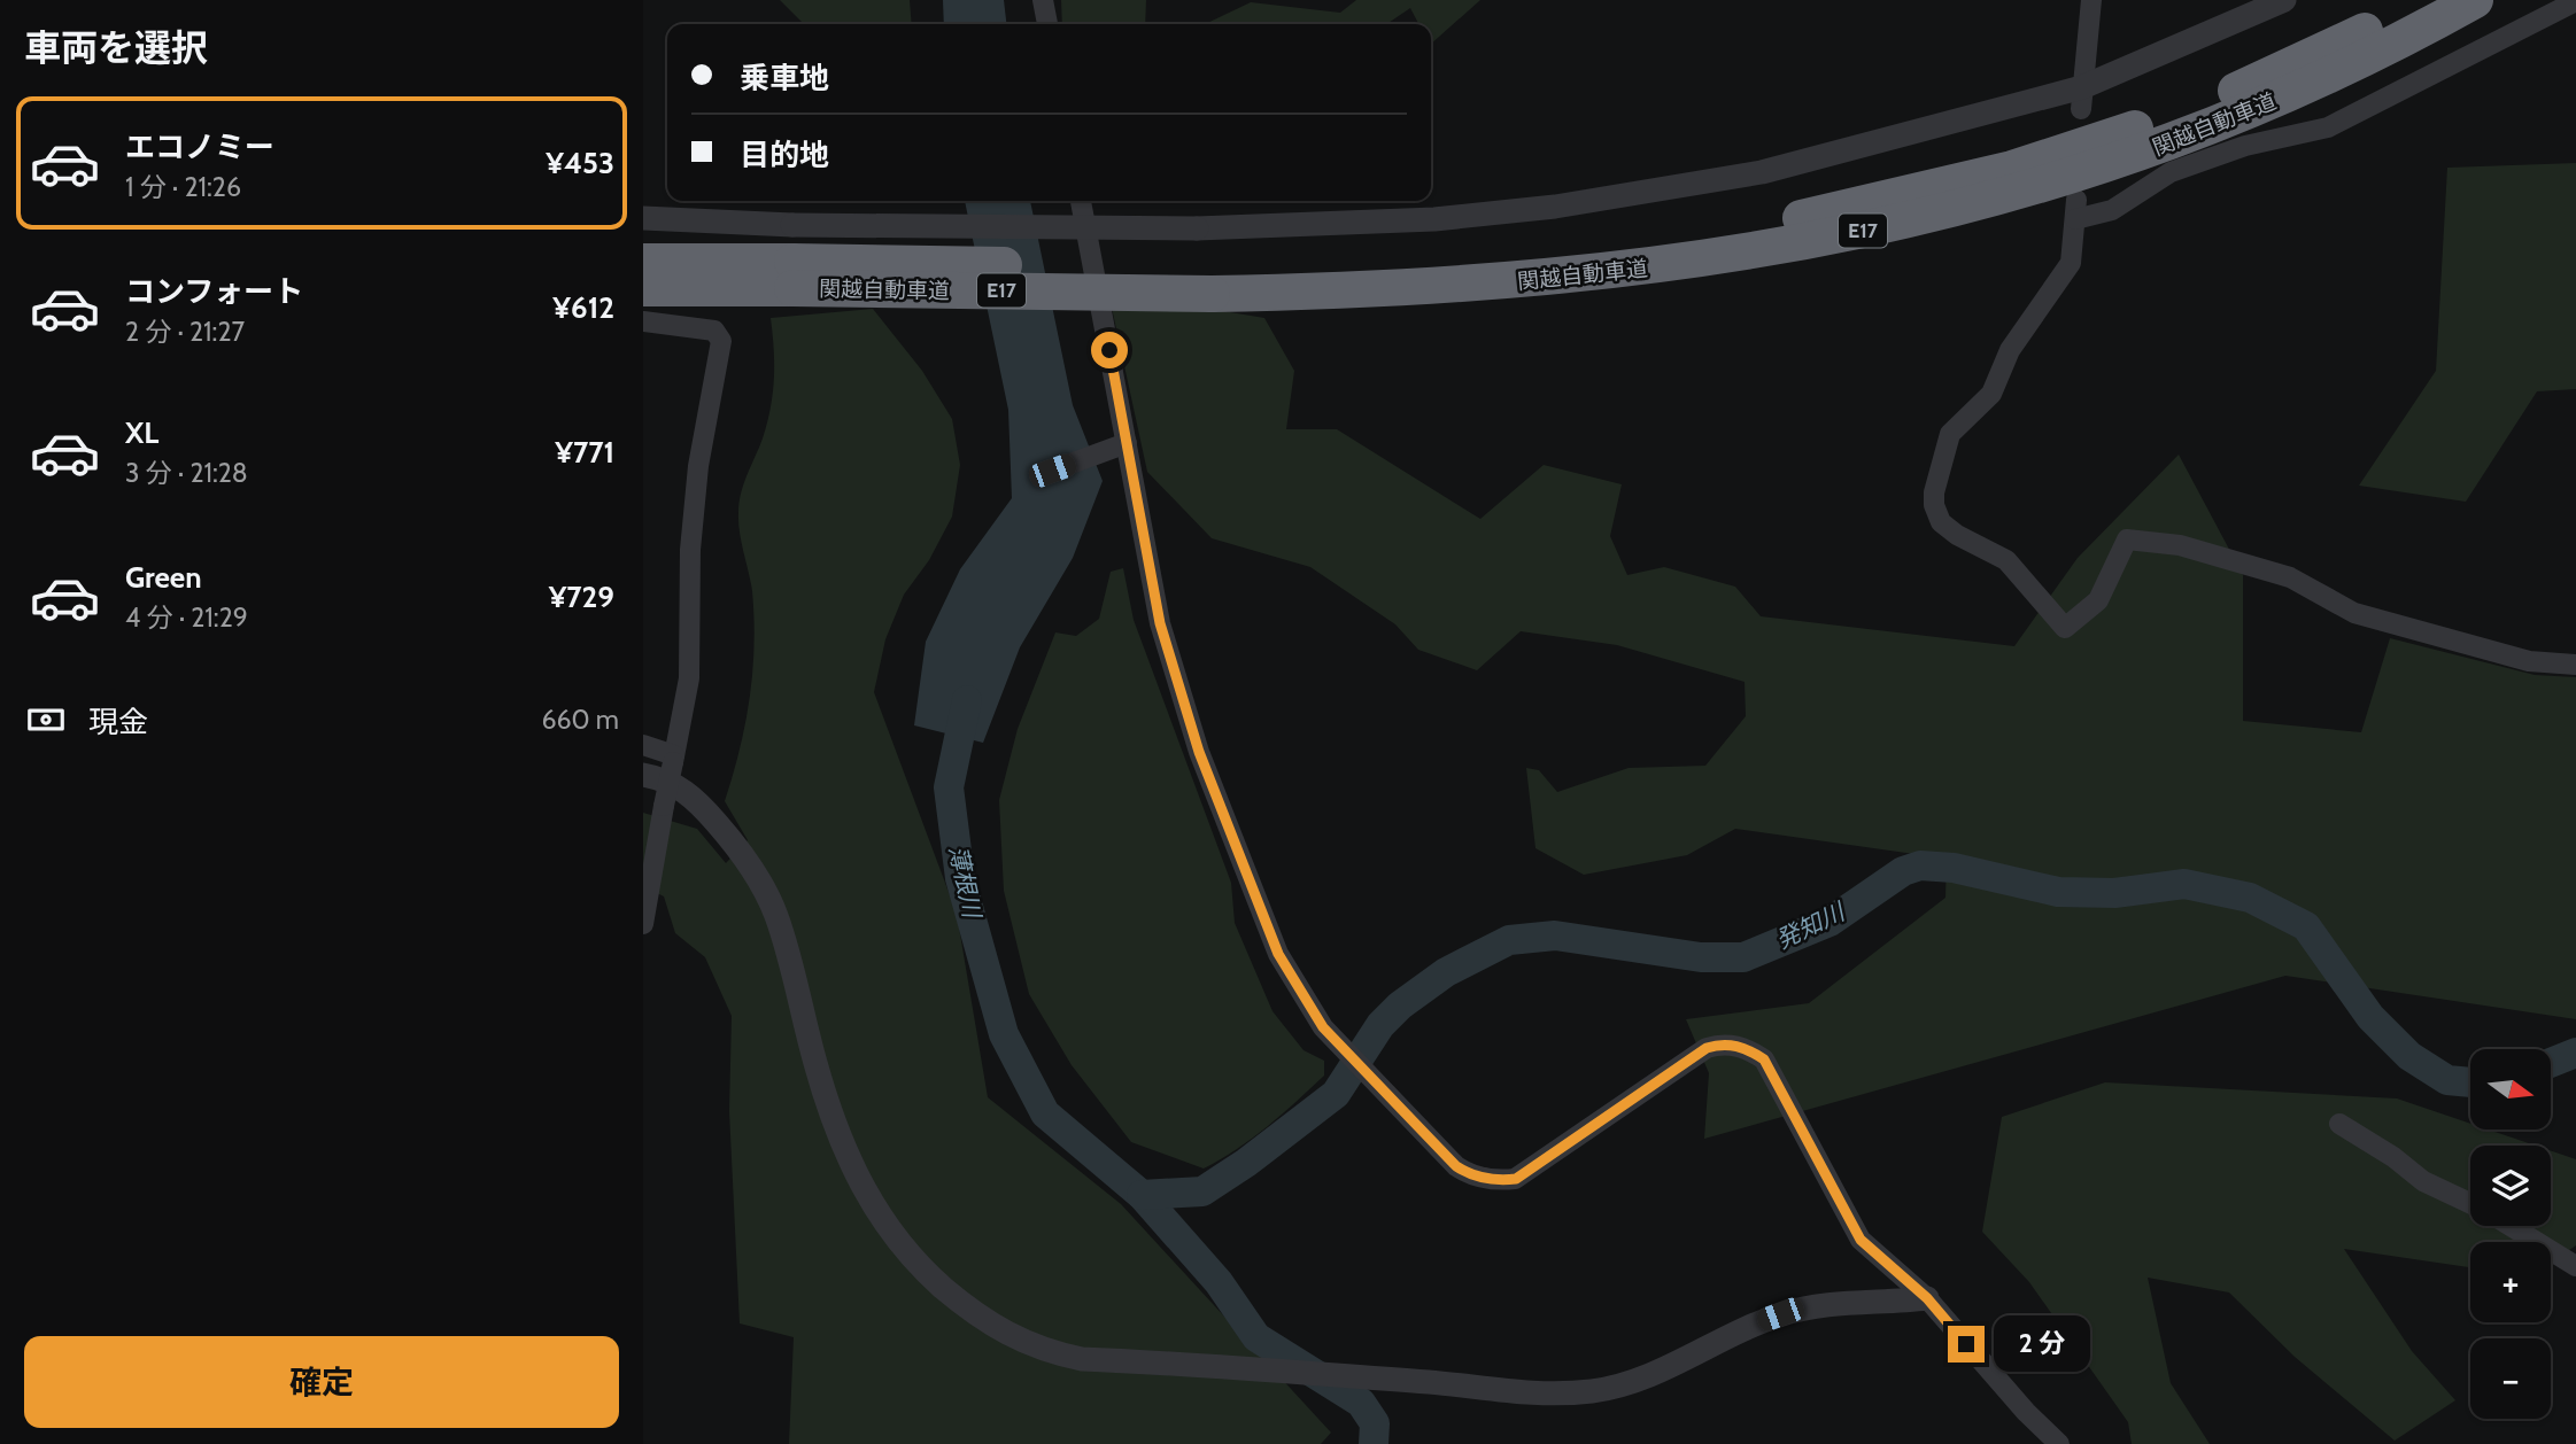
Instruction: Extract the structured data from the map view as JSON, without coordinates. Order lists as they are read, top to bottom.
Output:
{
  "streets": {
    "highway": ["関越自動車道", "E17"]
  },
  "water": ["薄根川", "発知川"],
  "north": "right",
  "page": {
    "heading": "車両を選択",
    "banner": ["乗車地", "目的地"],
    "list": [
      {
        "name": "エコノミー",
        "note": "1 分 · 21:26",
        "value": "¥453"
      },
      {
        "name": "コンフォート",
        "note": "2 分 · 21:27",
        "value": "¥612"
      },
      {
        "name": "XL",
        "note": "3 分 · 21:28",
        "value": "¥771"
      },
      {
        "name": "Green",
        "note": "4 分 · 21:29",
        "value": "¥729"
      }
    ],
    "pay": ["現金", "660 m"],
    "map_buttons": ["+", "−"],
    "bubble": "2 分",
    "buttons": "確定"
  }
}
